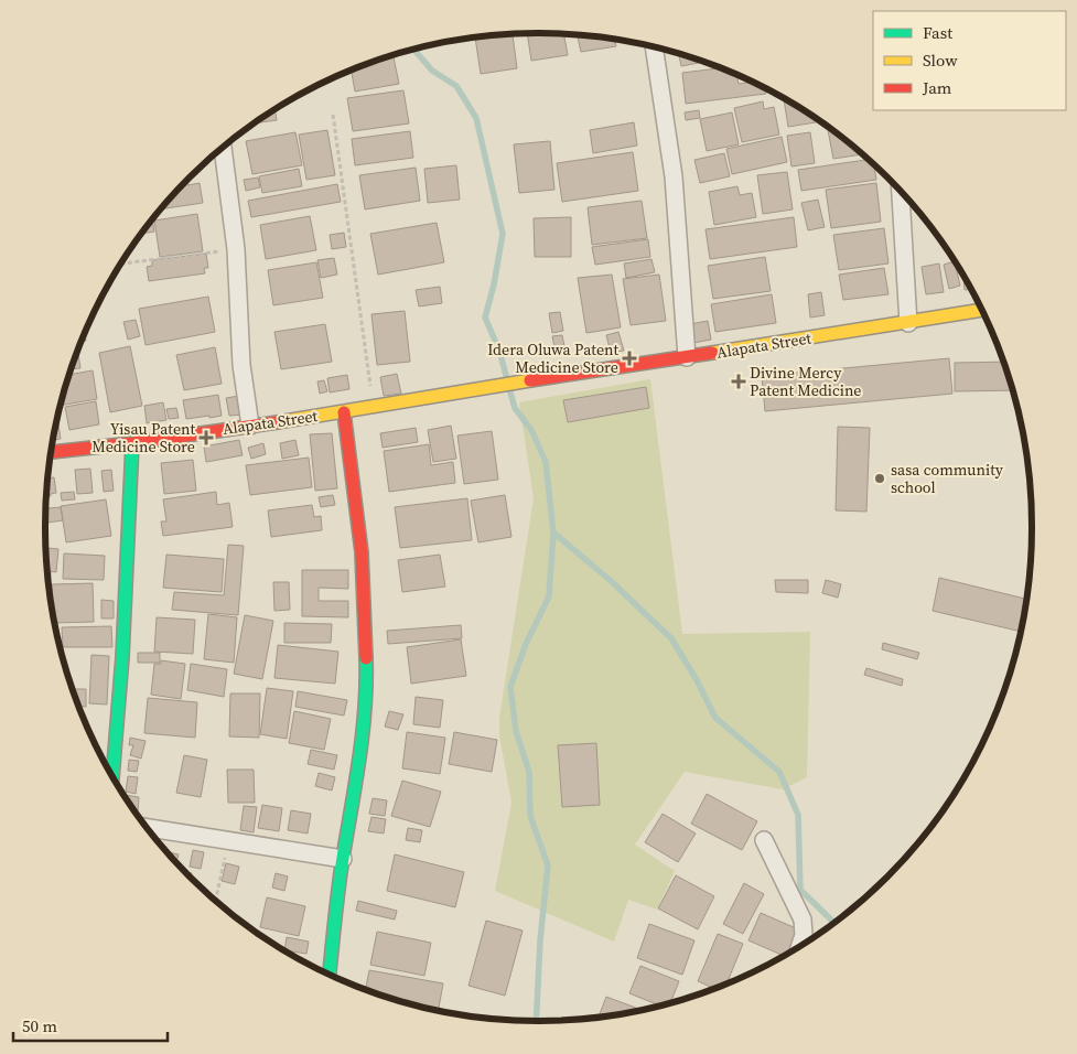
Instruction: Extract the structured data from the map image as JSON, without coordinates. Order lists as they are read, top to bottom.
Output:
{
  "streets": {
    "street": ["Alapata Street"]
  },
  "places": {
    "health": ["Idera Oluwa Patent Medicine Store", "Divine Mercy Patent Medicine", "Yisau Patent Medicine Store"],
    "other": ["sasa community school"]
  },
  "legend": ["Fast", "Slow", "Jam"],
  "scale_bar": "50 m"
}
